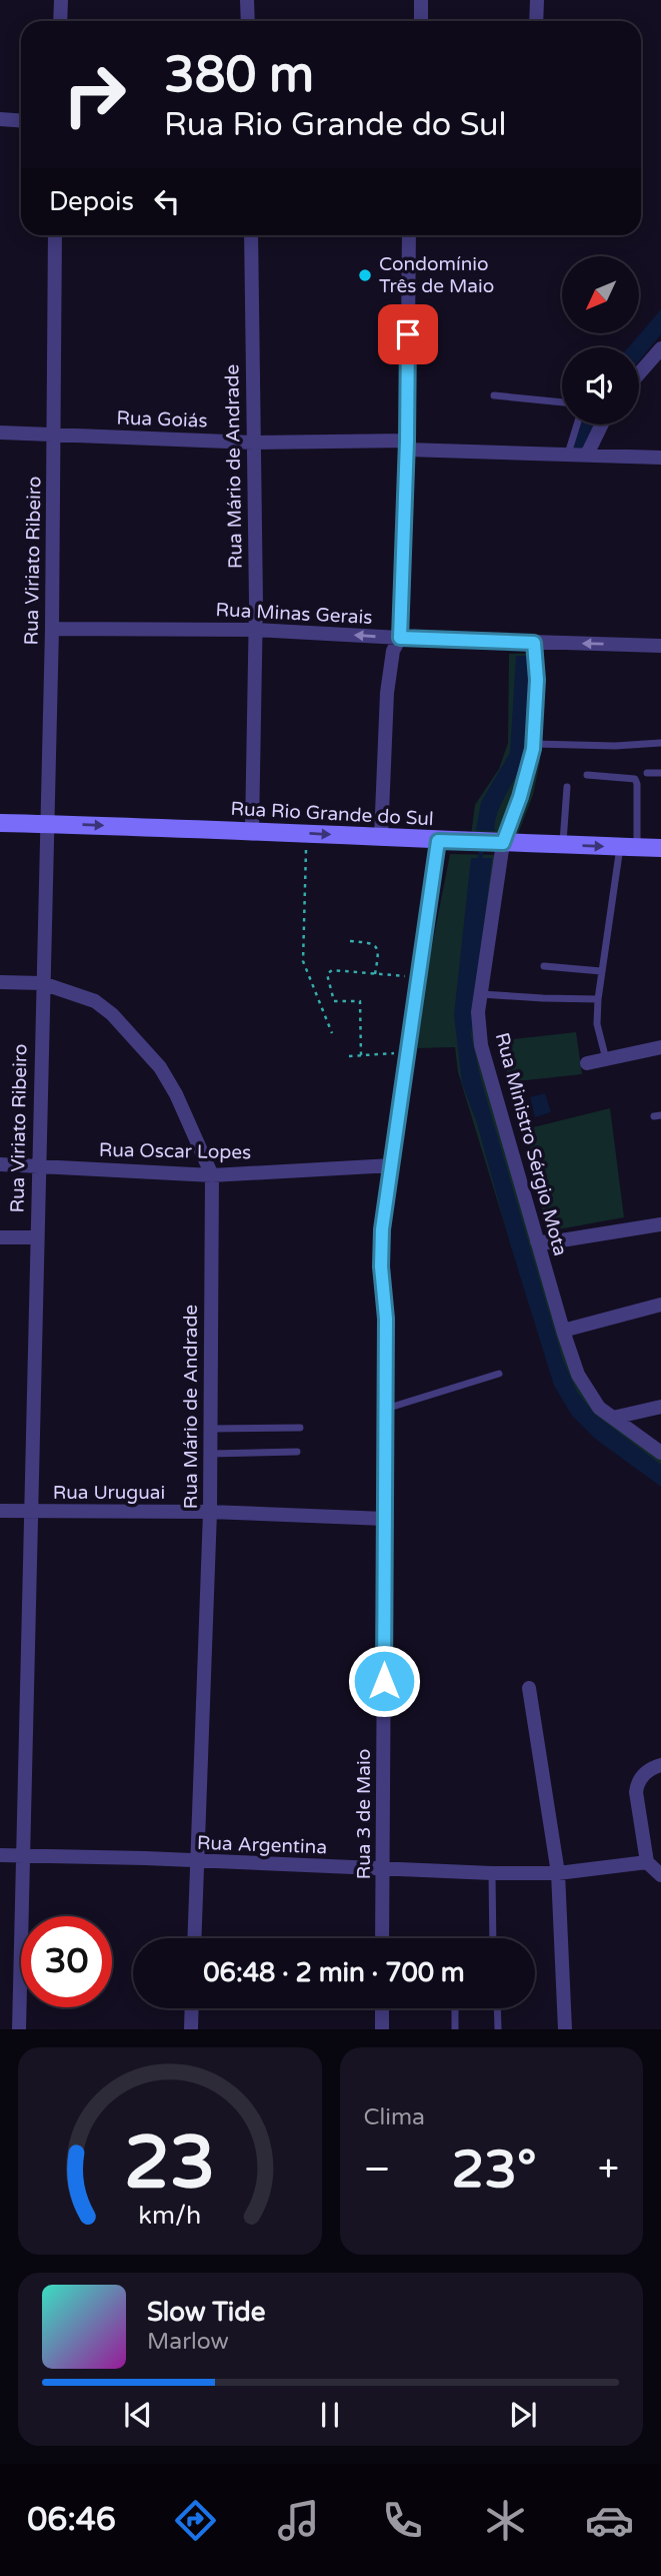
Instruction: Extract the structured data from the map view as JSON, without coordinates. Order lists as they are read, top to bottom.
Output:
{
  "streets": {
    "street": [
      "Rua Goiás",
      "Rua Mário de Andrade",
      "Rua Viriato Ribeiro",
      "Rua Minas Gerais",
      "Rua Rio Grande do Sul",
      "Rua Ministro Sérgio Mota",
      "Rua Oscar Lopes",
      "Rua Uruguai",
      "Rua 3 de Maio",
      "Rua Argentina"
    ]
  },
  "crossings": [
    ["Rua Goiás", "Rua Mário de Andrade"],
    ["Rua Goiás", "Rua Viriato Ribeiro"],
    ["Rua Mário de Andrade", "Rua Viriato Ribeiro"],
    ["Rua Mário de Andrade", "Rua Minas Gerais"],
    ["Rua Mário de Andrade", "Rua Rio Grande do Sul"],
    ["Rua Mário de Andrade", "Rua Oscar Lopes"],
    ["Rua Mário de Andrade", "Rua Uruguai"],
    ["Rua Mário de Andrade", "Rua Argentina"],
    ["Rua Viriato Ribeiro", "Rua Minas Gerais"],
    ["Rua Viriato Ribeiro", "Rua Rio Grande do Sul"],
    ["Rua Viriato Ribeiro", "Rua Oscar Lopes"],
    ["Rua Viriato Ribeiro", "Rua Uruguai"],
    ["Rua Viriato Ribeiro", "Rua Argentina"],
    ["Rua Minas Gerais", "Rua Ministro Sérgio Mota"],
    ["Rua Rio Grande do Sul", "Rua Ministro Sérgio Mota"],
    ["Rua Rio Grande do Sul", "Rua 3 de Maio"],
    ["Rua Oscar Lopes", "Rua 3 de Maio"],
    ["Rua Uruguai", "Rua 3 de Maio"],
    ["Rua 3 de Maio", "Rua Argentina"]
  ],
  "one_way": ["Rua Minas Gerais", "Rua Rio Grande do Sul"],
  "places": ["Condomínio Três de Maio"],
  "north": "bottom left",
  "page": {
    "turn": ["380 m", "Rua Rio Grande do Sul"],
    "then": "Depois",
    "limit": "30",
    "trip": "06:48 · 2 min · 700 m",
    "tile": "Clima",
    "heat": ["−", "23°", "+"],
    "song": ["Slow Tide", "Marlow"],
    "tabs": "06:46",
    "gauge": ["23", "km/h"]
  }
}
